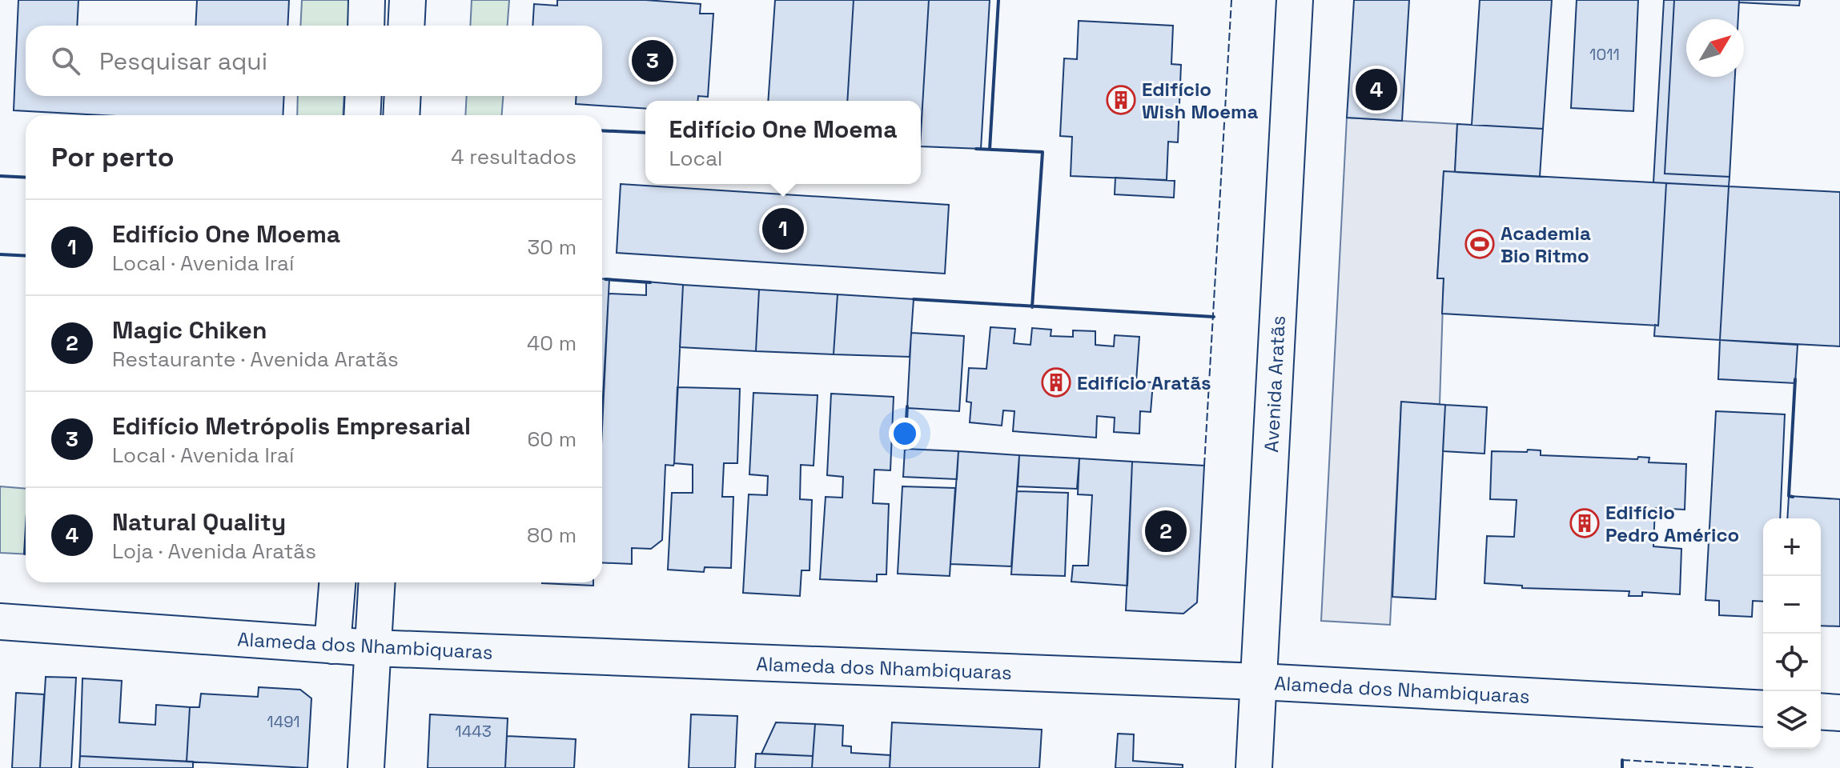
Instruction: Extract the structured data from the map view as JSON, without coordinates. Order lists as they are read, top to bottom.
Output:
{
  "streets": {
    "street": ["Avenida Aratãs", "Alameda dos Nhambiquaras"]
  },
  "crossings": [
    ["Avenida Aratãs", "Alameda dos Nhambiquaras"]
  ],
  "places": {
    "building": ["Edifício Wish Moema", "Edifício Aratãs", "Edifício Pedro Américo"],
    "sports": ["Academia Bio Ritmo"]
  },
  "house_numbers": ["1011", "1491", "1443"],
  "north": "top right",
  "page": {
    "search": "Pesquisar aqui",
    "pins": [
      "3",
      "4",
      "1",
      "2"
    ],
    "popup": ["Edifício One Moema", "Local"],
    "heading": ["Por perto", "4 resultados"],
    "list": [
      {
        "mark": "1",
        "name": "Edifício One Moema",
        "note": "Local · Avenida Iraí",
        "value": "30 m"
      },
      {
        "mark": "2",
        "name": "Magic Chiken",
        "note": "Restaurante · Avenida Aratãs",
        "value": "40 m"
      },
      {
        "mark": "3",
        "name": "Edifício Metrópolis Empresarial",
        "note": "Local · Avenida Iraí",
        "value": "60 m"
      },
      {
        "mark": "4",
        "name": "Natural Quality",
        "note": "Loja · Avenida Aratãs",
        "value": "80 m"
      }
    ],
    "map_buttons": ["+", "−"]
  }
}
